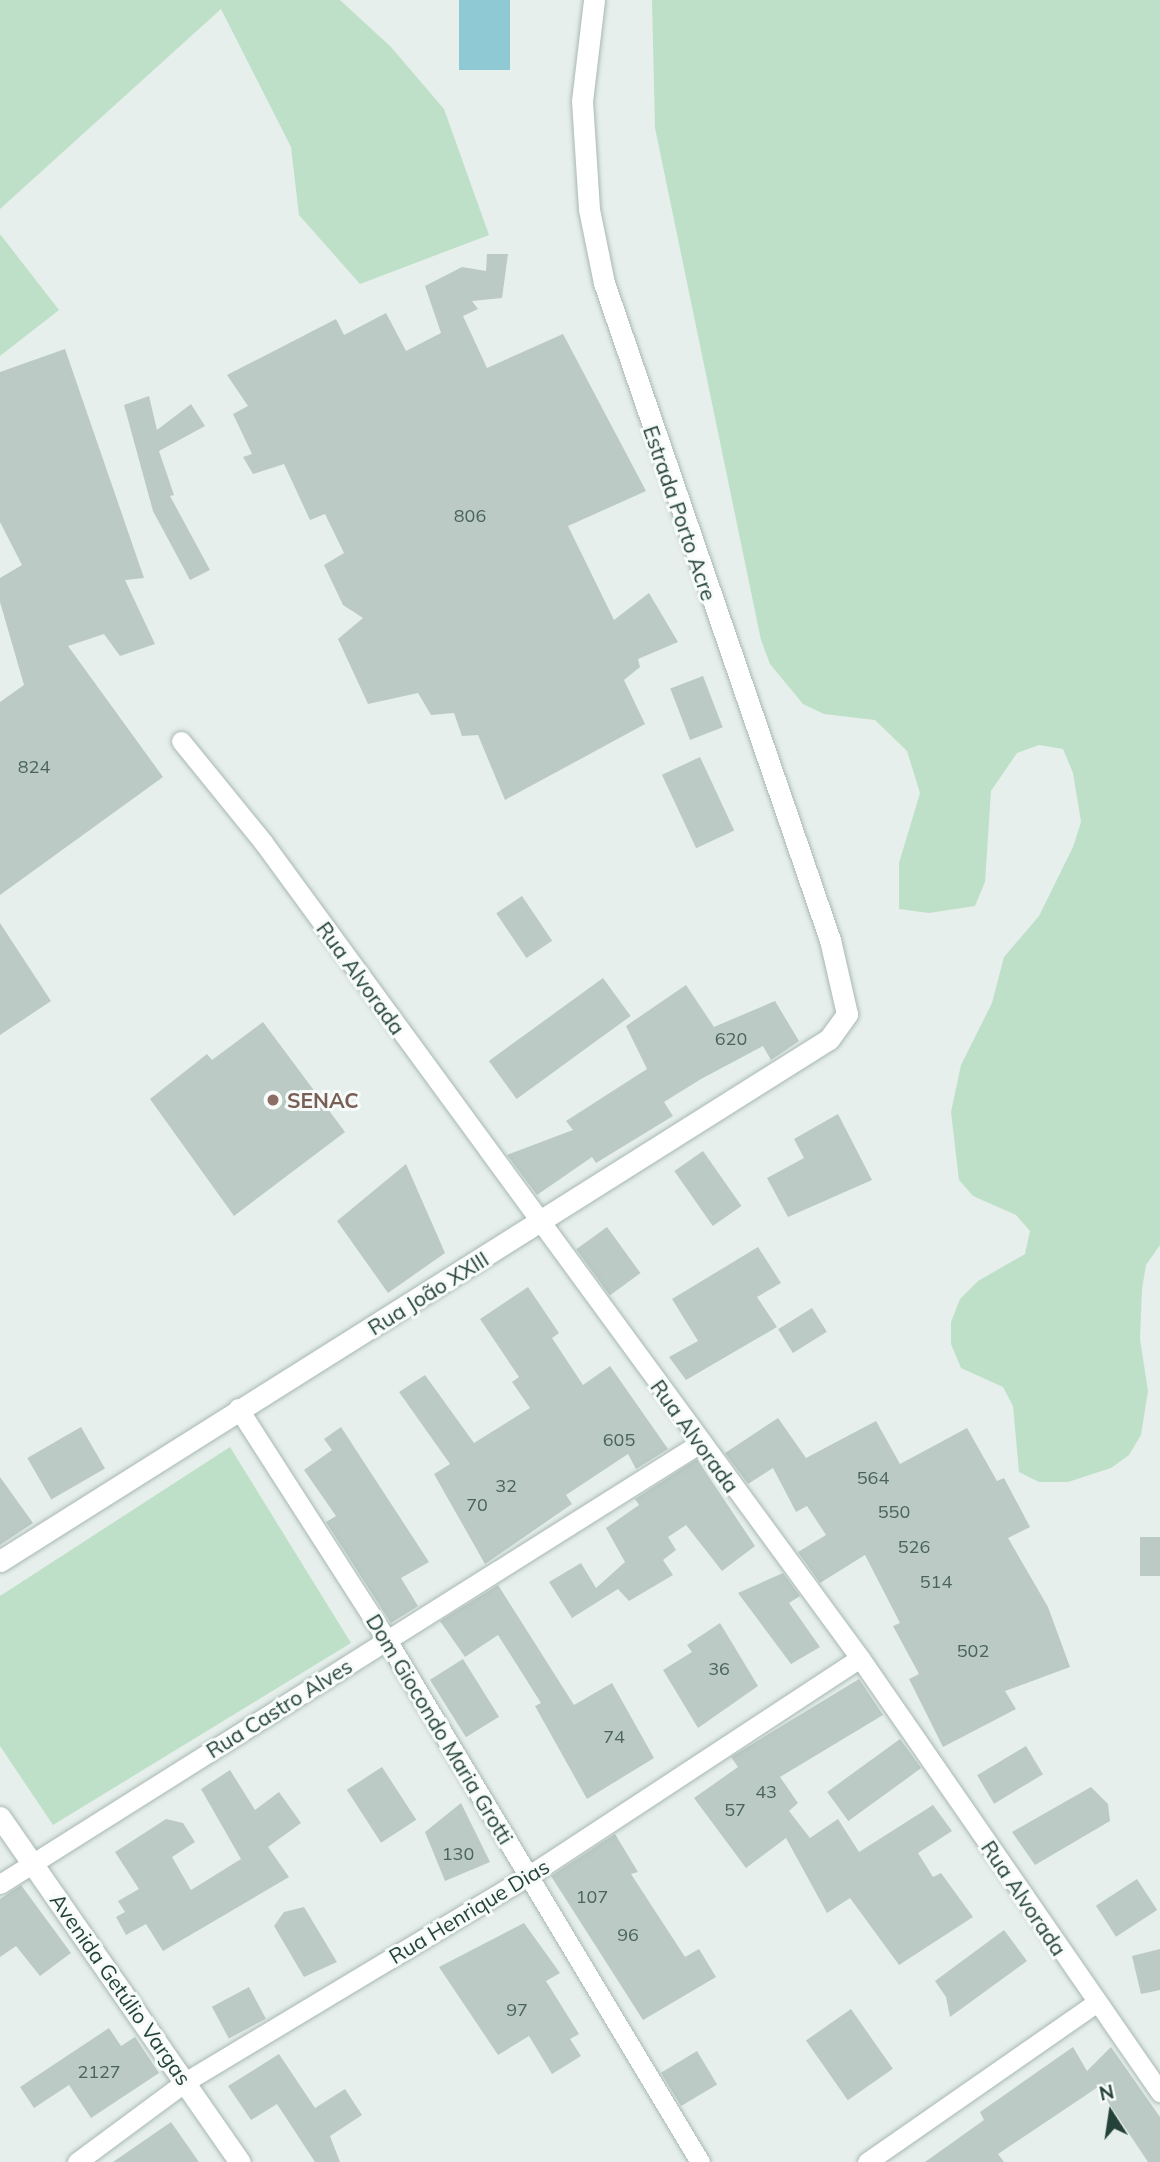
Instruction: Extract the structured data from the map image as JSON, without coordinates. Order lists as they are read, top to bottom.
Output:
{
  "streets": {
    "street": [
      "Estrada Porto Acre",
      "Rua Alvorada",
      "Rua João XXIII",
      "Rua Castro Alves",
      "Dom Giocondo Maria Grotti",
      "Rua Henrique Dias",
      "Avenida Getúlio Vargas"
    ]
  },
  "crossings": [
    ["Estrada Porto Acre", "Rua João XXIII"],
    ["Rua Alvorada", "Rua João XXIII"],
    ["Rua Alvorada", "Rua Castro Alves"],
    ["Rua Alvorada", "Rua Henrique Dias"],
    ["Rua João XXIII", "Dom Giocondo Maria Grotti"],
    ["Rua Castro Alves", "Dom Giocondo Maria Grotti"],
    ["Rua Castro Alves", "Avenida Getúlio Vargas"],
    ["Dom Giocondo Maria Grotti", "Rua Henrique Dias"],
    ["Rua Henrique Dias", "Avenida Getúlio Vargas"]
  ],
  "places": ["SENAC"],
  "house_numbers": [
    "806",
    "824",
    "620",
    "605",
    "564",
    "32",
    "70",
    "550",
    "526",
    "514",
    "502",
    "36",
    "74",
    "43",
    "57",
    "130",
    "107",
    "96",
    "97",
    "2127"
  ],
  "north": "top"
}
